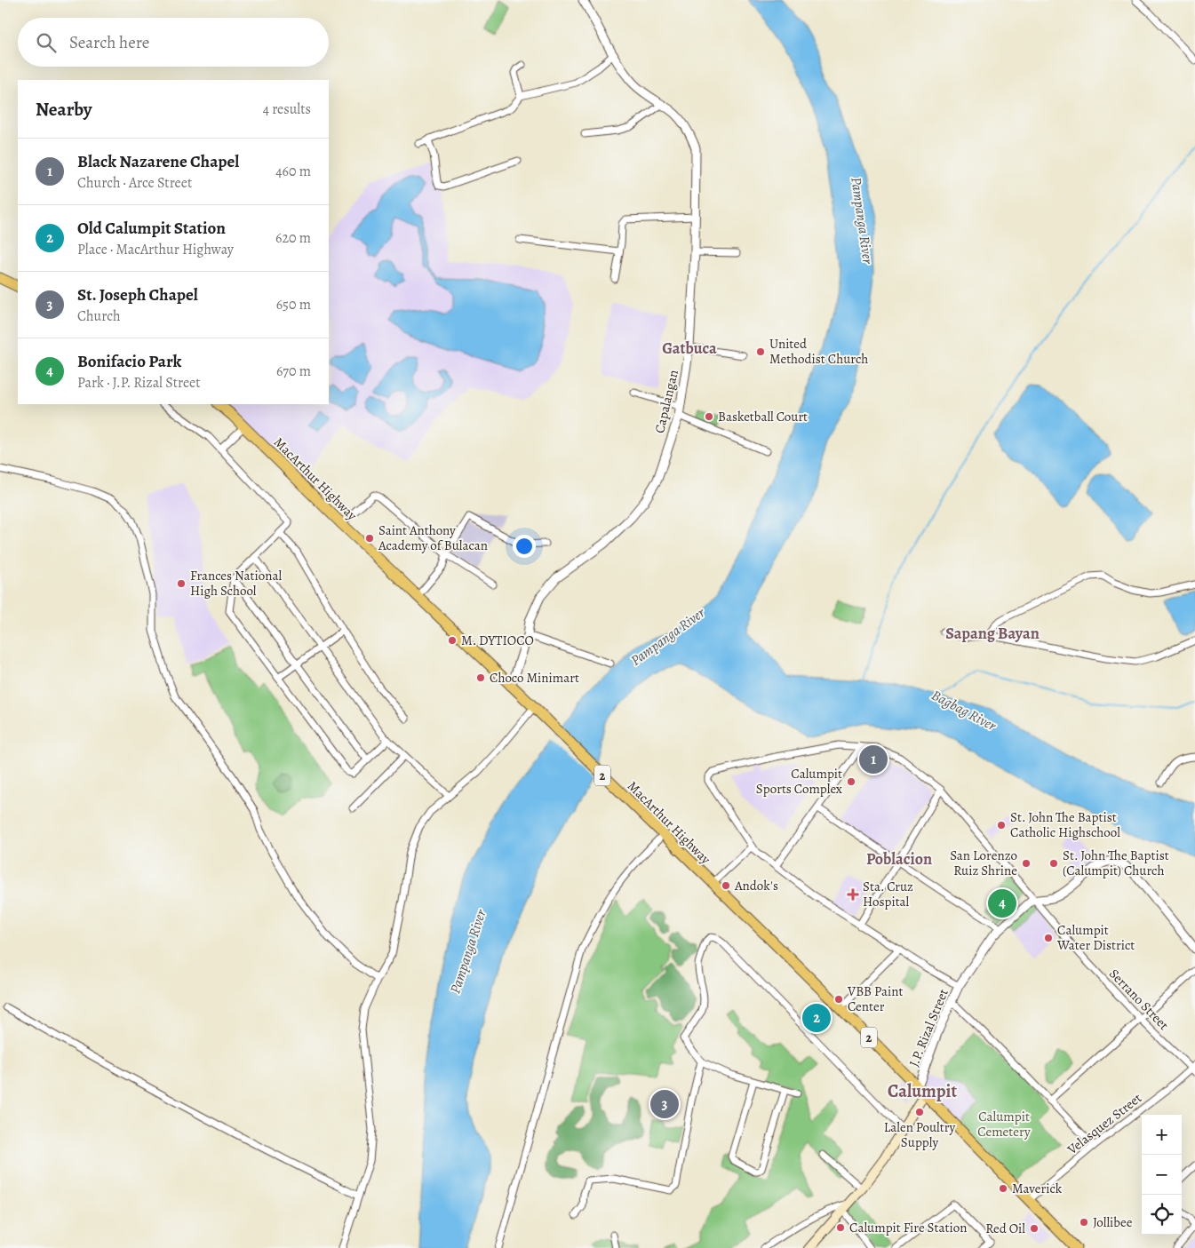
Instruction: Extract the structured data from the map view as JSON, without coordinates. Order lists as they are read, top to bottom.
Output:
{
  "streets": {
    "highway": ["MacArthur Highway", "2"],
    "street": [
      "Capalangan",
      "Serrano Street",
      "J.P. Rizal Street",
      "Velasquez Street"
    ]
  },
  "crossings": [
    ["Capalangan", "MacArthur Highway"],
    ["MacArthur Highway", "J.P. Rizal Street"],
    ["MacArthur Highway", "Velasquez Street"],
    ["Serrano Street", "J.P. Rizal Street"],
    ["Serrano Street", "Velasquez Street"]
  ],
  "districts": [
    "Gatbuca",
    "Sapang Bayan",
    "Poblacion",
    "Calumpit"
  ],
  "water": ["Pampanga River", "Bagbag River"],
  "parks": ["Calumpit Cemetery"],
  "places": {
    "other": [
      "United Methodist Church",
      "Basketball Court",
      "Saint Anthony Academy of Bulacan",
      "Frances National High School",
      "M. DYTIOCO",
      "Choco Minimart",
      "Calumpit Sports Complex",
      "St. John The Baptist Catholic Highschool",
      "San Lorenzo Ruiz Shrine",
      "St. John The Baptist (Calumpit) Church",
      "Andok's",
      "Calumpit Water District",
      "VBB Paint Center",
      "Lalen Poultry Supply",
      "Maverick",
      "Jollibee",
      "Calumpit Fire Station",
      "Red Oil"
    ],
    "health": ["Sta. Cruz Hospital"]
  },
  "page": {
    "search": "Search here",
    "heading": ["Nearby", "4 results"],
    "list": [
      {
        "mark": "1",
        "name": "Black Nazarene Chapel",
        "note": "Church · Arce Street",
        "value": "460 m"
      },
      {
        "mark": "2",
        "name": "Old Calumpit Station",
        "note": "Place · MacArthur Highway",
        "value": "620 m"
      },
      {
        "mark": "3",
        "name": "St. Joseph Chapel",
        "note": "Church",
        "value": "650 m"
      },
      {
        "mark": "4",
        "name": "Bonifacio Park",
        "note": "Park · J.P. Rizal Street",
        "value": "670 m"
      }
    ],
    "pins": [
      "1",
      "4",
      "2",
      "3"
    ],
    "map_buttons": ["+", "−"]
  }
}
